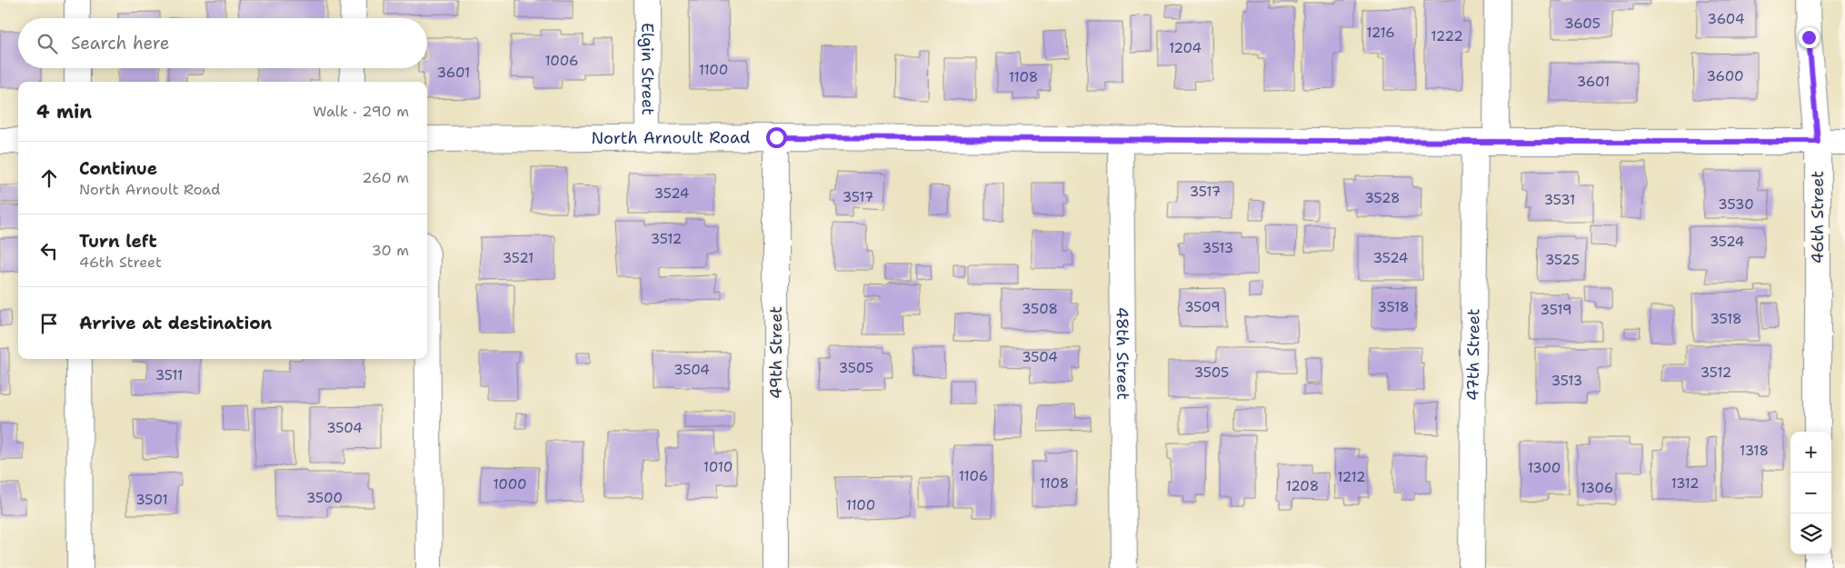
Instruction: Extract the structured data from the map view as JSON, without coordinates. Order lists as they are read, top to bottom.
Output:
{
  "streets": {
    "street": [
      "Elgin Street",
      "North Arnoult Road",
      "46th Street",
      "49th Street",
      "48th Street",
      "47th Street"
    ]
  },
  "crossings": [
    ["Elgin Street", "North Arnoult Road"],
    ["North Arnoult Road", "46th Street"],
    ["North Arnoult Road", "49th Street"],
    ["North Arnoult Road", "48th Street"],
    ["North Arnoult Road", "47th Street"]
  ],
  "house_numbers": [
    "3604",
    "3605",
    "1216",
    "1222",
    "1204",
    "1006",
    "1100",
    "3601",
    "3600",
    "1108",
    "3601",
    "3517",
    "3524",
    "3517",
    "3528",
    "3531",
    "3530",
    "3512",
    "3524",
    "3513",
    "3521",
    "3524",
    "3525",
    "3509",
    "3518",
    "3508",
    "3519",
    "3518",
    "3504",
    "3505",
    "3504",
    "3505",
    "3512",
    "3511",
    "3513",
    "3504",
    "1318",
    "1010",
    "1300",
    "1106",
    "1212",
    "1108",
    "1312",
    "1000",
    "1208",
    "1306",
    "3500",
    "3501",
    "1100"
  ],
  "page": {
    "search": "Search here",
    "heading": ["4 min", "Walk · 290 m"],
    "list": [
      ["Continue", "North Arnoult Road", "260 m"],
      ["Turn left", "46th Street", "30 m"],
      "Arrive at destination"
    ],
    "map_buttons": ["+", "−"]
  }
}
